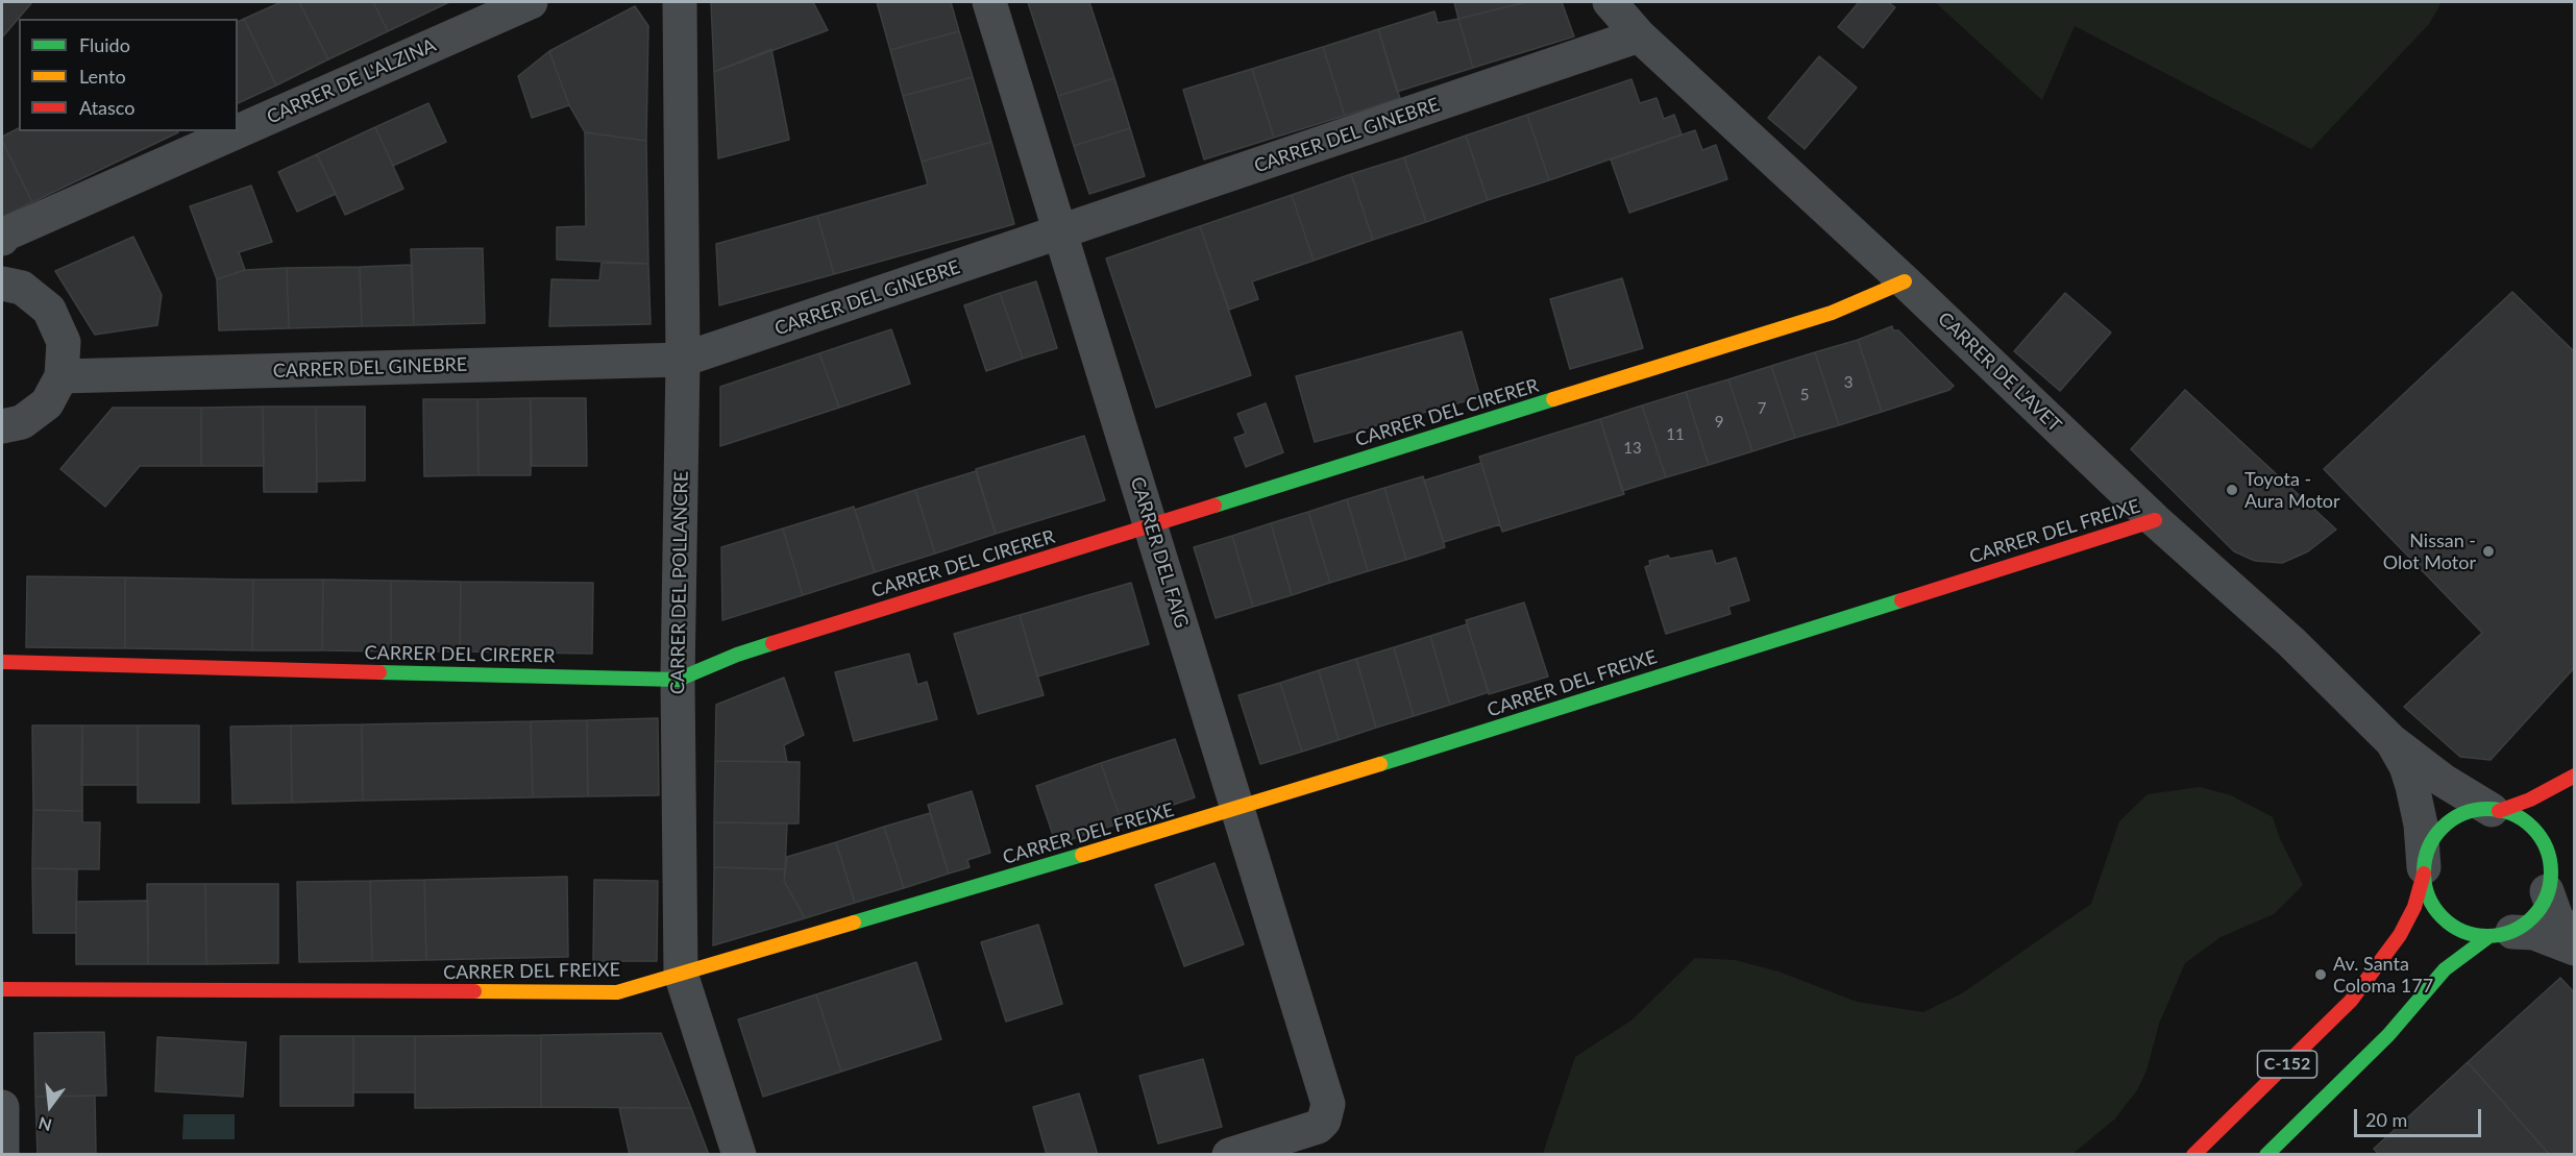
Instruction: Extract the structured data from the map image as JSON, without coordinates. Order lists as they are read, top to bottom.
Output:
{
  "streets": {
    "street": [
      "CARRER DE L'ALZINA",
      "CARRER DEL GINEBRE",
      "CARRER DE L'AVET",
      "CARRER DEL CIRERER",
      "CARRER DEL FREIXE",
      "CARRER DEL FAIG",
      "CARRER DEL POLLANCRE",
      "C-152"
    ]
  },
  "crossings": [
    ["CARRER DEL GINEBRE", "CARRER DE L'AVET"],
    ["CARRER DEL GINEBRE", "CARRER DEL FAIG"],
    ["CARRER DEL GINEBRE", "CARRER DEL POLLANCRE"],
    ["CARRER DE L'AVET", "CARRER DEL CIRERER"],
    ["CARRER DE L'AVET", "CARRER DEL FREIXE"],
    ["CARRER DE L'AVET", "C-152"],
    ["CARRER DEL CIRERER", "CARRER DEL FAIG"],
    ["CARRER DEL CIRERER", "CARRER DEL POLLANCRE"],
    ["CARRER DEL FREIXE", "CARRER DEL FAIG"],
    ["CARRER DEL FREIXE", "CARRER DEL POLLANCRE"]
  ],
  "places": ["Toyota - Aura Motor", "Nissan - Olot Motor", "Av. Santa Coloma 177"],
  "house_numbers": [
    "3",
    "5",
    "7",
    "9",
    "11",
    "13"
  ],
  "legend": ["Fluido", "Lento", "Atasco"],
  "scale_bar": "20 m",
  "north": "bottom"
}
